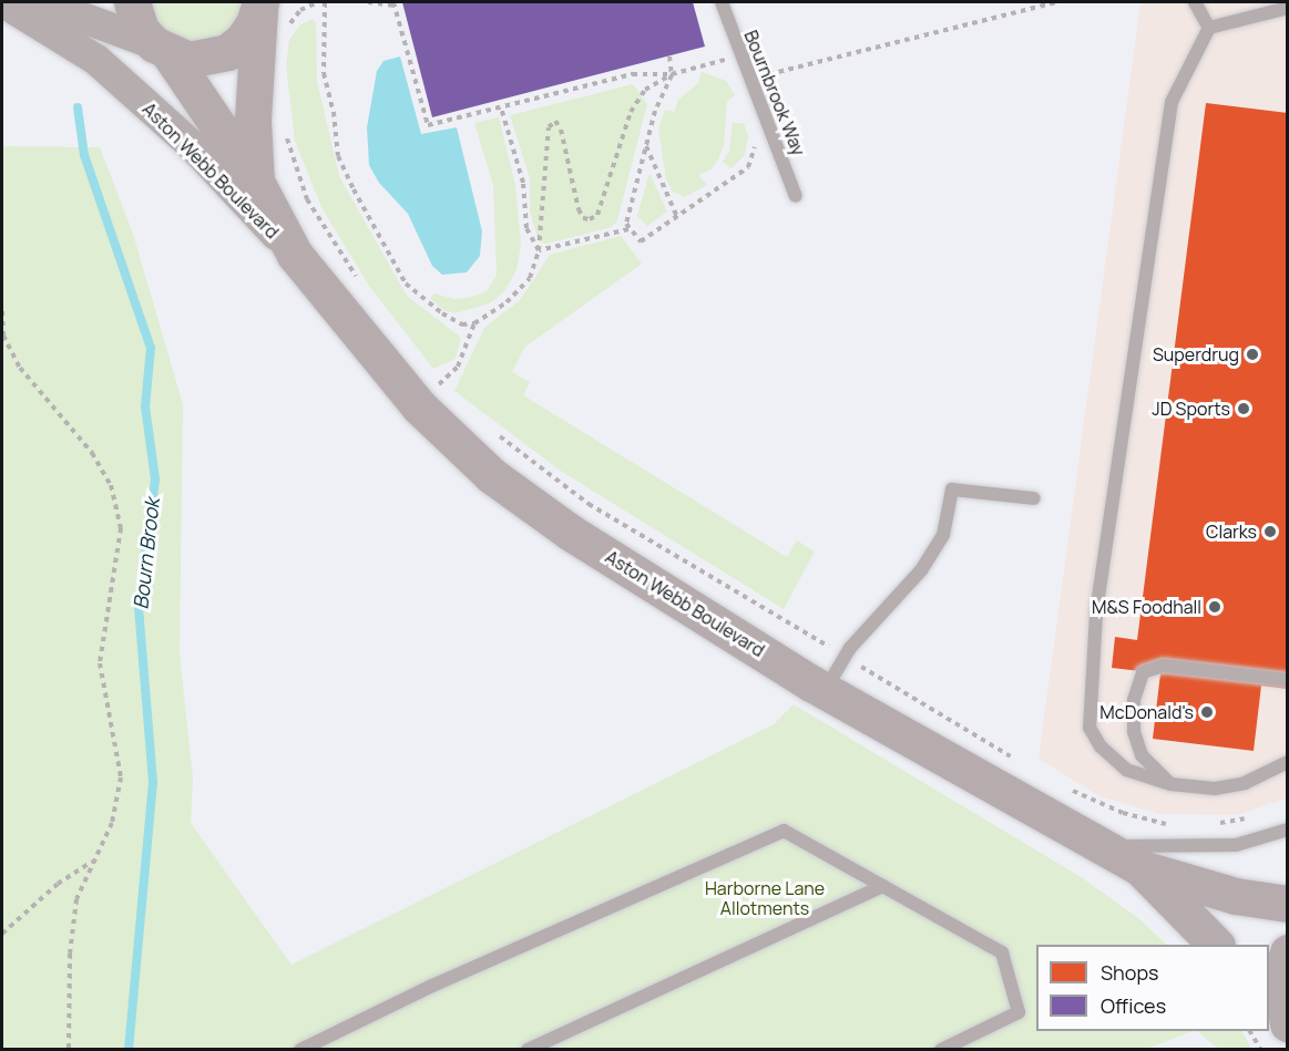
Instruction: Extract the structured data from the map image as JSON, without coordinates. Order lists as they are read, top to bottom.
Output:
{
  "streets": {
    "highway": ["Aston Webb Boulevard"],
    "lane": ["Bournbrook Way"]
  },
  "water": ["Bourn Brook"],
  "parks": ["Harborne Lane Allotments"],
  "places": [
    "Superdrug",
    "JD Sports",
    "Clarks",
    "M&S Foodhall",
    "McDonald's"
  ],
  "legend": ["Shops", "Offices"]
}
